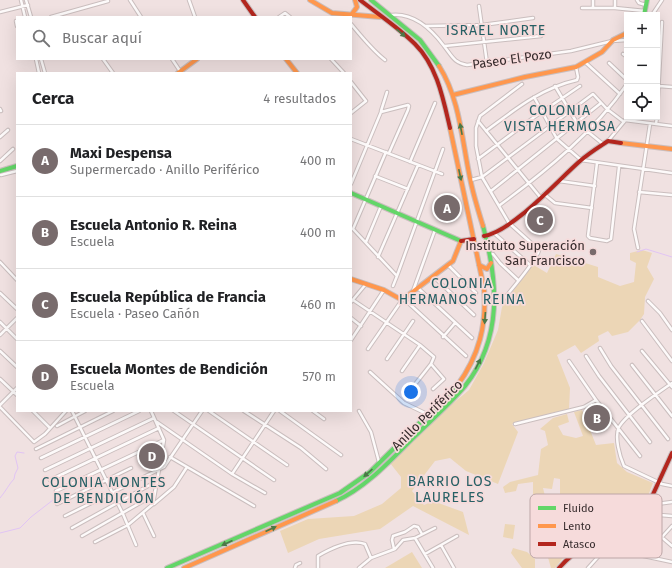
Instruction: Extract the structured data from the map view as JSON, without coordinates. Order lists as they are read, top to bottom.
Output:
{
  "streets": {
    "main road": ["Paseo El Pozo", "Anillo Periférico"]
  },
  "crossings": [
    ["Paseo El Pozo", "Anillo Periférico"]
  ],
  "districts": [
    "ISRAEL NORTE",
    "COLONIA VISTA HERMOSA",
    "COLONIA HERMANOS REINA",
    "BARRIO LOS LAURELES",
    "COLONIA MONTES DE BENDICIÓN"
  ],
  "places": ["Instituto Superación San Francisco"],
  "legend": ["Fluido", "Lento", "Atasco"],
  "page": {
    "map_buttons": ["+", "−"],
    "search": "Buscar aquí",
    "heading": ["Cerca", "4 resultados"],
    "list": [
      {
        "mark": "A",
        "name": "Maxi Despensa",
        "note": "Supermercado · Anillo Periférico",
        "value": "400 m"
      },
      {
        "mark": "B",
        "name": "Escuela Antonio R. Reina",
        "note": "Escuela",
        "value": "400 m"
      },
      {
        "mark": "C",
        "name": "Escuela República de Francia",
        "note": "Escuela · Paseo Cañón",
        "value": "460 m"
      },
      {
        "mark": "D",
        "name": "Escuela Montes de Bendición",
        "note": "Escuela",
        "value": "570 m"
      }
    ],
    "pins": [
      "A",
      "C",
      "B",
      "D"
    ]
  }
}
